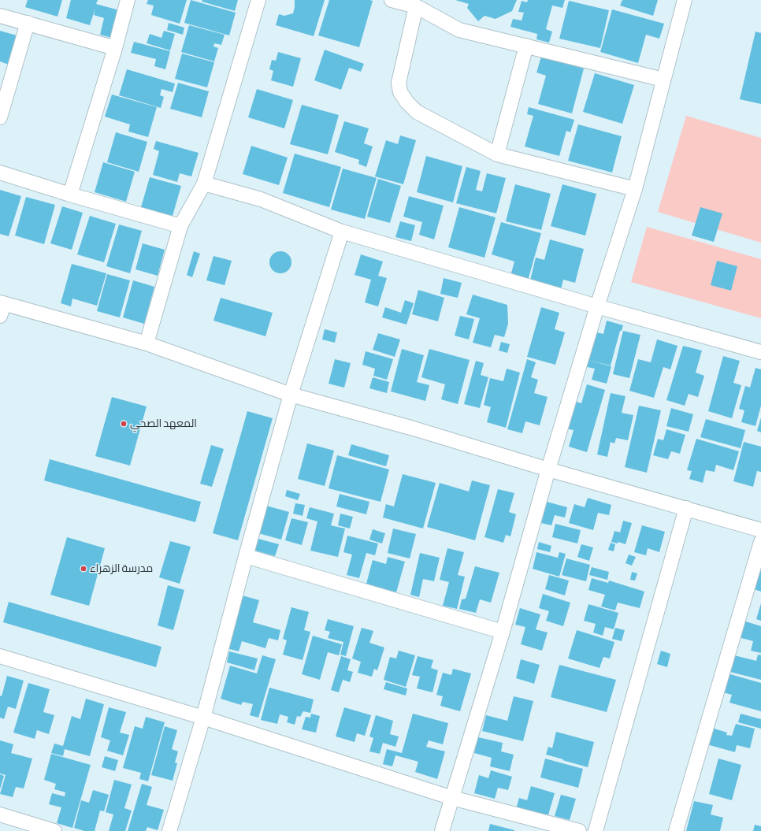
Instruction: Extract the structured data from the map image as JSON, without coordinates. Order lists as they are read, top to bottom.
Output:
{
  "places": ["المعهد الصحي", "مدرسة الزهراء"]
}
